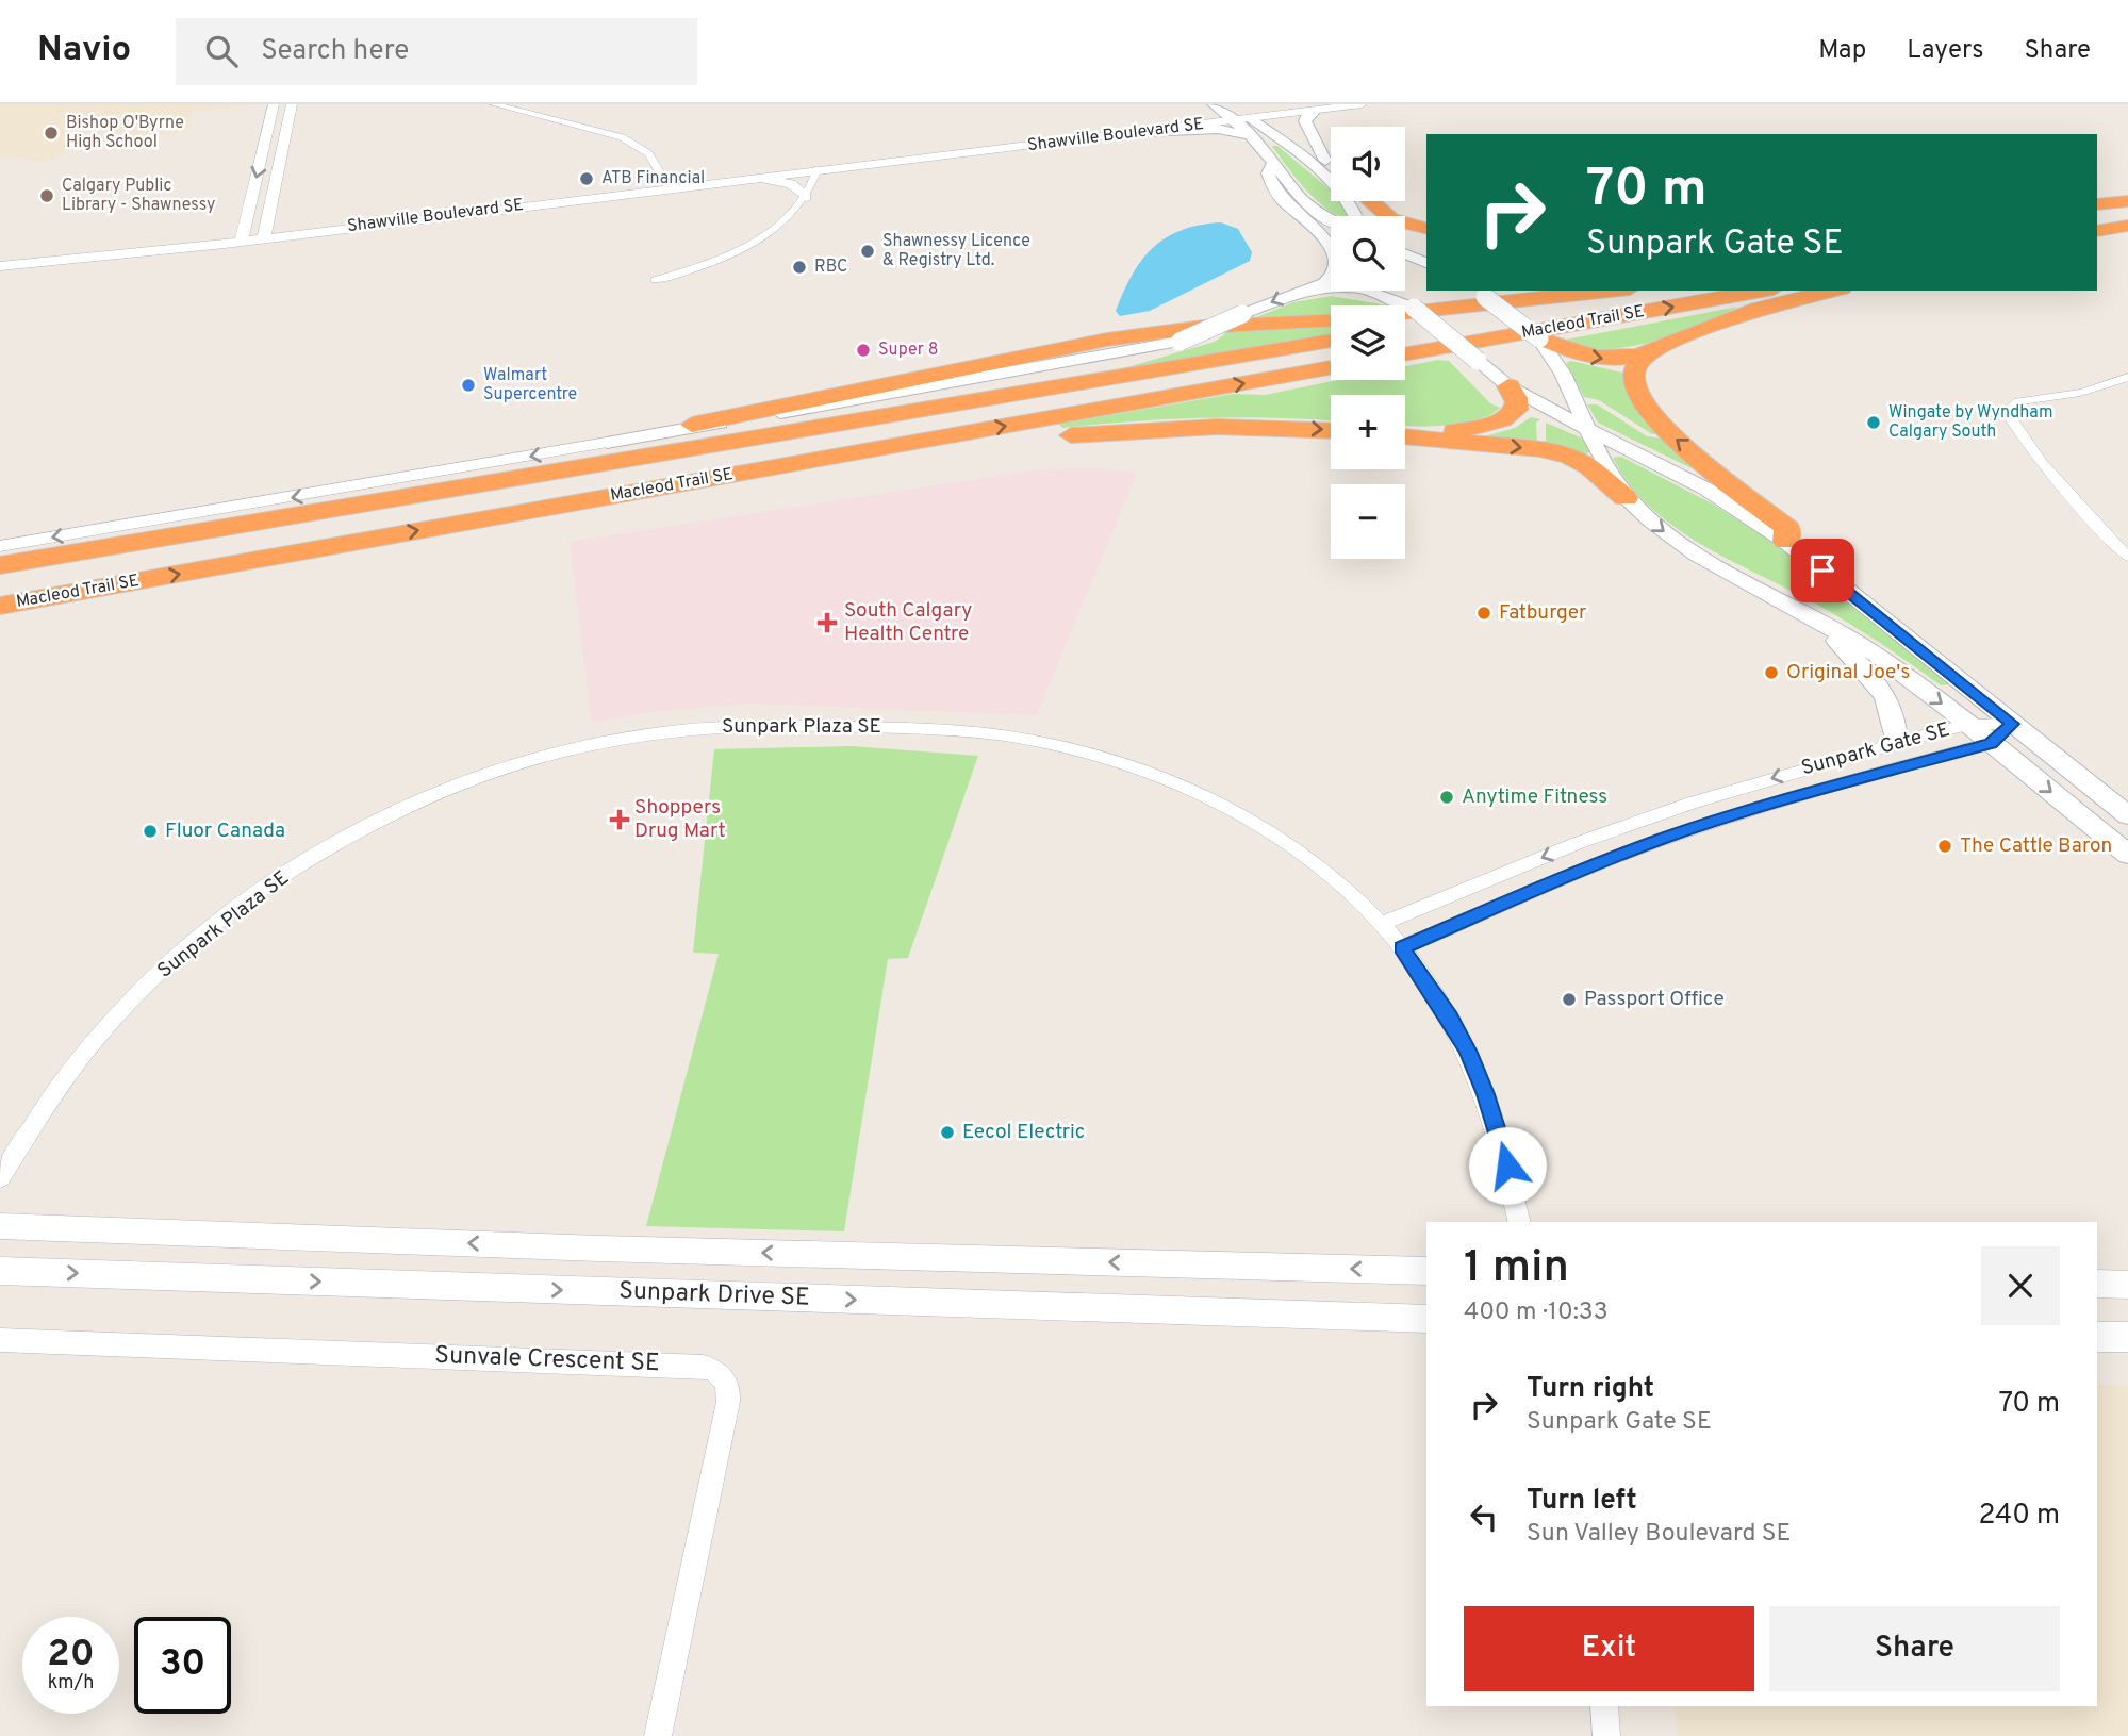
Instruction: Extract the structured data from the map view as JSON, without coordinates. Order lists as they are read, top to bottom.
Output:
{
  "streets": {
    "highway": ["Macleod Trail SE"],
    "street": [
      "Shawville Boulevard SE",
      "Sunpark Plaza SE",
      "Sunpark Gate SE",
      "Sunpark Drive SE",
      "Sunvale Crescent SE"
    ]
  },
  "crossings": [
    ["Sunpark Plaza SE", "Sunpark Gate SE"]
  ],
  "places": {
    "other": [
      "Bishop O'Byrne High School",
      "ATB Financial",
      "Calgary Public Library - Shawnessy",
      "Shawnessy Licence & Registry Ltd.",
      "RBC",
      "Super 8",
      "Walmart Supercentre",
      "Wingate by Wyndham Calgary South",
      "Fatburger",
      "Original Joe's",
      "Anytime Fitness",
      "Fluor Canada",
      "The Cattle Baron",
      "Passport Office",
      "Eecol Electric"
    ],
    "health": ["South Calgary Health Centre", "Shoppers Drug Mart"]
  },
  "page": {
    "header": "Navio",
    "search": "Search here",
    "nav": ["Map", "Layers", "Share"],
    "map_buttons": ["+", "−"],
    "turn": ["70 m", "Sunpark Gate SE"],
    "heading": ["1 min", "400 m · 10:33"],
    "list": [
      {
        "name": "Turn right",
        "note": "Sunpark Gate SE",
        "value": "70 m"
      },
      {
        "name": "Turn left",
        "note": "Sun Valley Boulevard SE",
        "value": "240 m"
      }
    ],
    "buttons": ["Exit", "Share"],
    "speed": "20 km/h",
    "limit": "30"
  }
}
